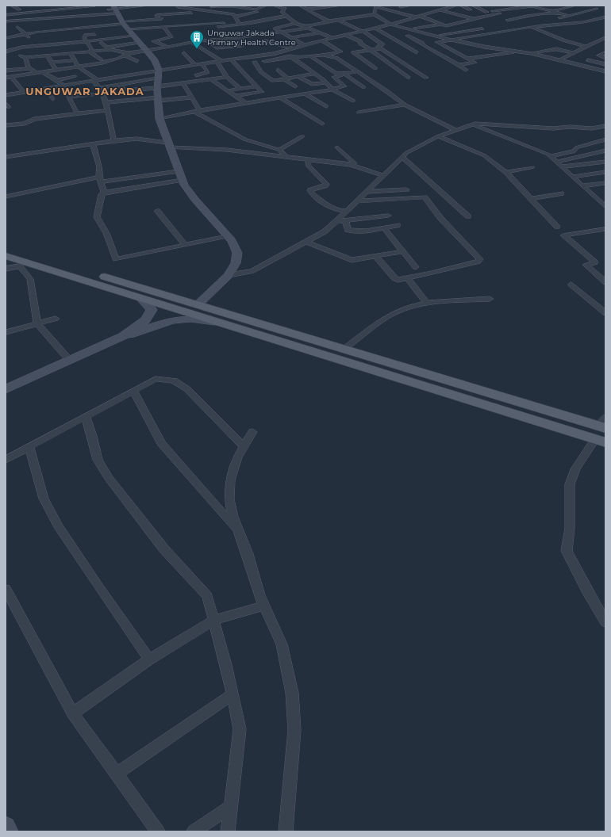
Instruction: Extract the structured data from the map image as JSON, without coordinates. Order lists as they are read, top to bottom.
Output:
{
  "districts": ["UNGUWAR JAKADA"],
  "places": {
    "building": ["Unguwar Jakada Primary Health Centre"]
  }
}
